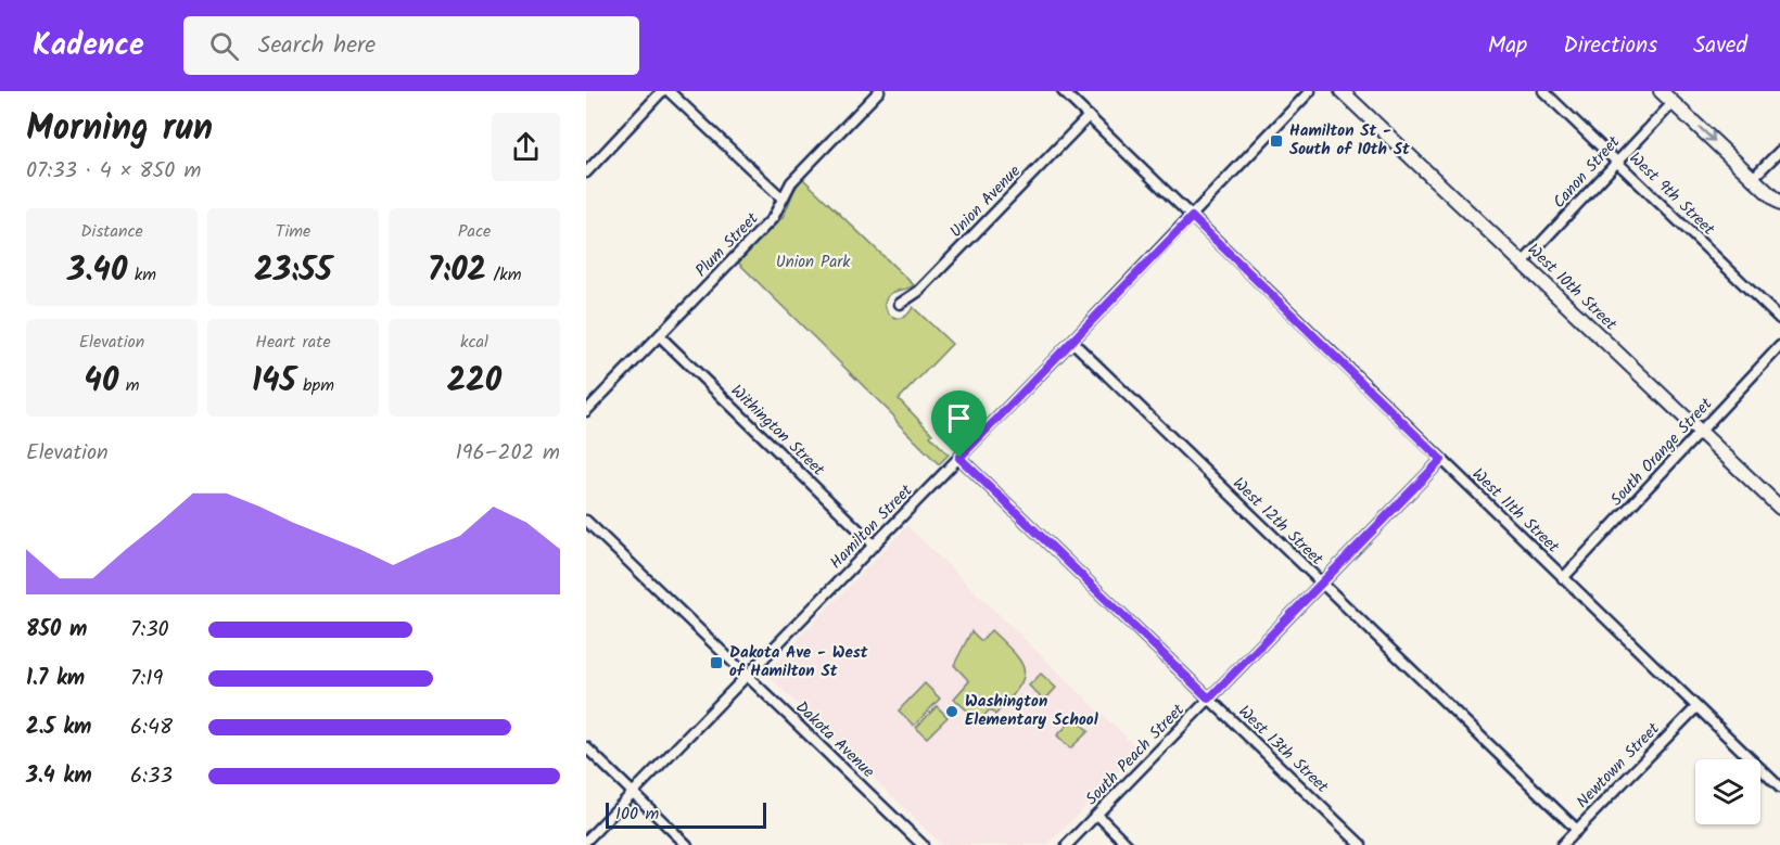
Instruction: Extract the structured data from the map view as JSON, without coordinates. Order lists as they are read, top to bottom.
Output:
{
  "streets": {
    "street": [
      "Canon Street",
      "West 9th Street",
      "Union Avenue",
      "Plum Street",
      "West 10th Street",
      "Withington Street",
      "South Orange Street",
      "West 11th Street",
      "West 12th Street",
      "Hamilton Street",
      "Dakota Avenue",
      "West 13th Street",
      "South Peach Street",
      "Newtown Street"
    ]
  },
  "crossings": [
    ["Canon Street", "West 9th Street"],
    ["Canon Street", "West 10th Street"],
    ["Union Avenue", "West 11th Street"],
    ["Plum Street", "Withington Street"],
    ["West 10th Street", "South Orange Street"],
    ["Withington Street", "Hamilton Street"],
    ["South Orange Street", "West 11th Street"],
    ["West 11th Street", "Hamilton Street"],
    ["West 11th Street", "South Peach Street"],
    ["West 11th Street", "Newtown Street"],
    ["West 12th Street", "Hamilton Street"],
    ["West 12th Street", "South Peach Street"],
    ["West 12th Street", "Newtown Street"],
    ["Hamilton Street", "Dakota Avenue"],
    ["Hamilton Street", "West 13th Street"],
    ["West 13th Street", "South Peach Street"]
  ],
  "parks": ["Union Park"],
  "places": {
    "transit": ["Hamilton St - South of 10th St", "Dakota Ave - West of Hamilton St"],
    "other": ["Washington Elementary School"]
  },
  "scale_bar": "100 m",
  "page": {
    "header": "Kadence",
    "search": "Search here",
    "nav": ["Map", "Directions", "Saved"],
    "heading": ["Morning run", "07:33 · 4 × 850 m"],
    "stats": [
      ["Distance", "3.40 km"],
      ["Time", "23:55"],
      ["Pace", "7:02 /km"],
      ["Elevation", "40 m"],
      ["Heart rate", "145 bpm"],
      ["kcal", "220"]
    ],
    "chart": ["Elevation", "196–202 m"],
    "list": [
      {
        "name": "850 m",
        "note": "7:30"
      },
      {
        "name": "1.7 km",
        "note": "7:19"
      },
      {
        "name": "2.5 km",
        "note": "6:48"
      },
      {
        "name": "3.4 km",
        "note": "6:33"
      }
    ],
    "scale": "100 m"
  }
}
